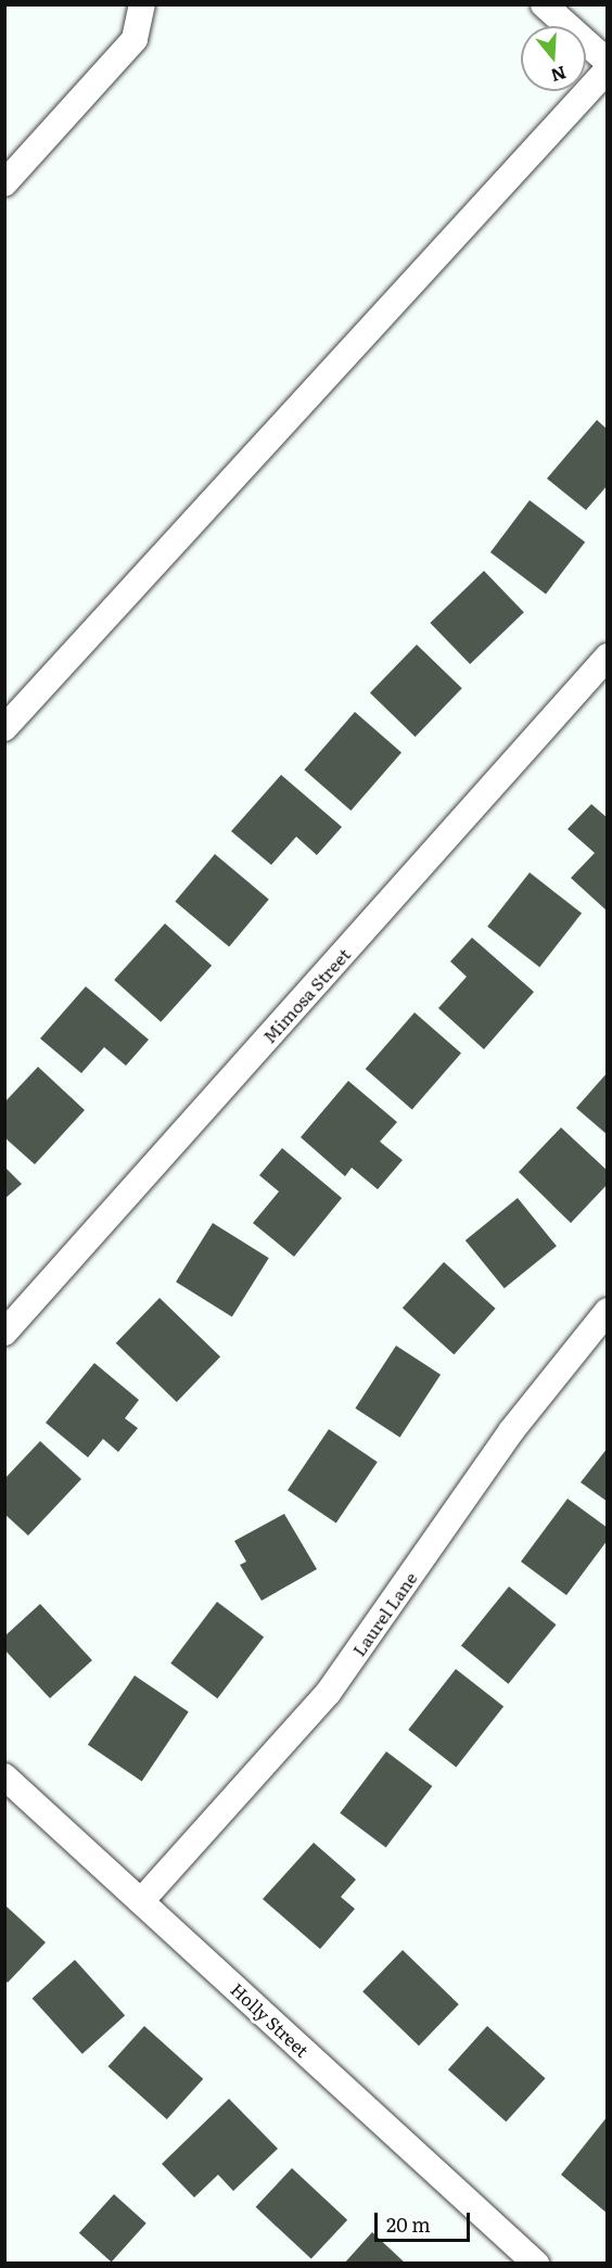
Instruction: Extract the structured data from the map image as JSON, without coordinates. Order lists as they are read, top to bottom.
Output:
{
  "streets": {
    "street": ["Mimosa Street", "Laurel Lane", "Holly Street"]
  },
  "crossings": [
    ["Laurel Lane", "Holly Street"]
  ],
  "scale_bar": "20 m",
  "north": "bottom"
}
